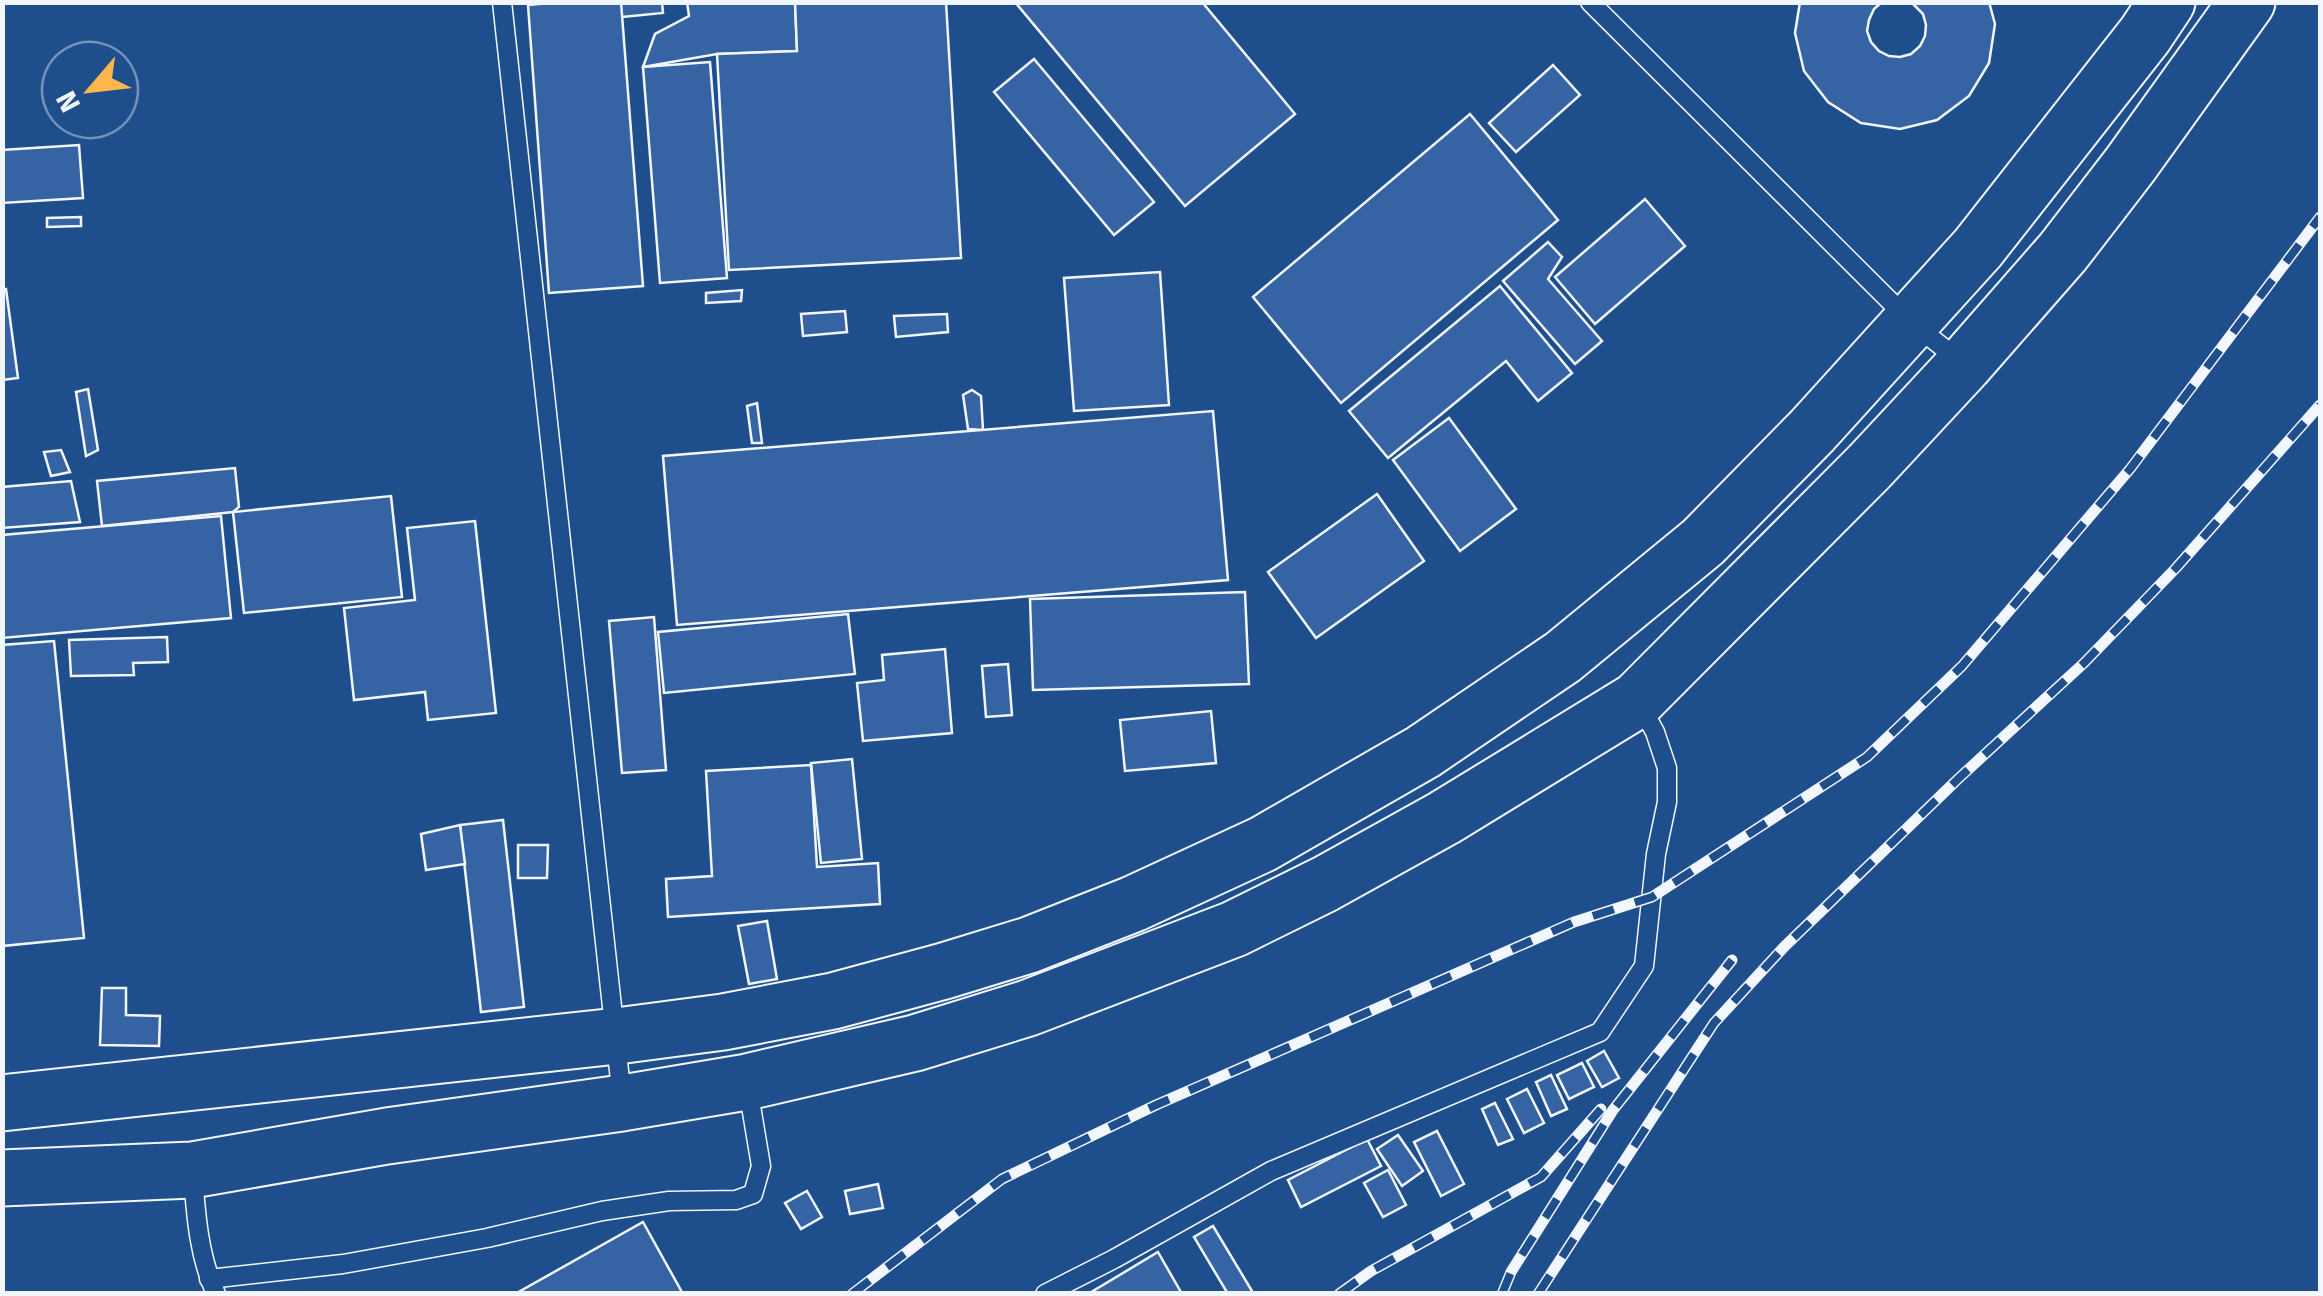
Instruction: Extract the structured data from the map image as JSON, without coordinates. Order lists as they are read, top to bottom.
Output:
{
  "north": "bottom left"
}
